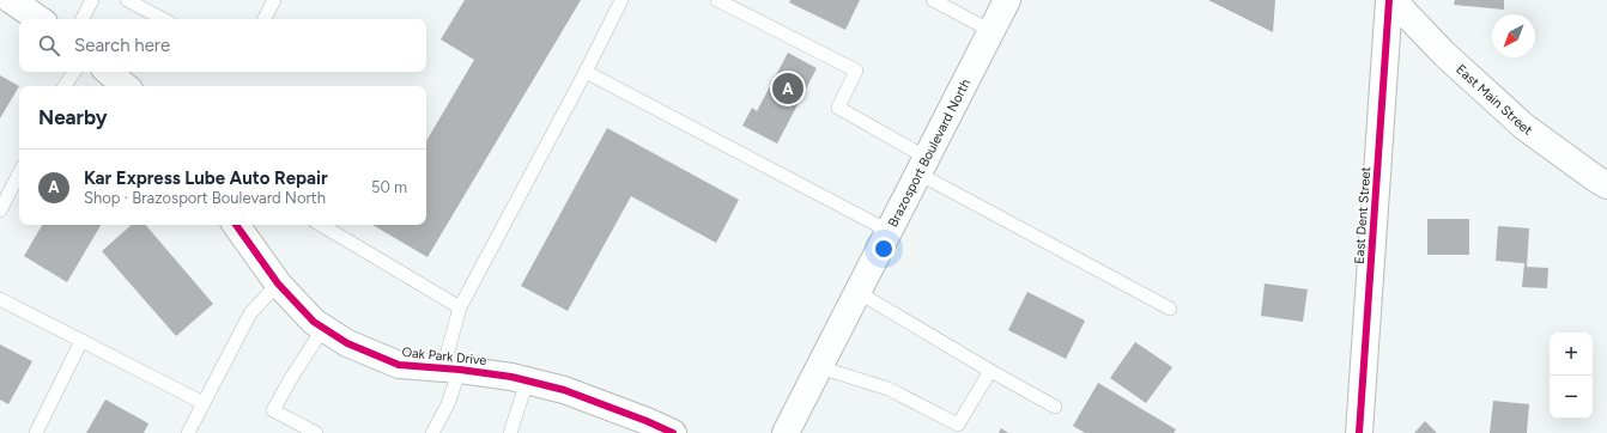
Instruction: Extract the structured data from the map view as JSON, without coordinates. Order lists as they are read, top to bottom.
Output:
{
  "streets": {
    "street": [
      "East Main Street",
      "Brazosport Boulevard North",
      "East Dent Street",
      "Oak Park Drive"
    ]
  },
  "crossings": [
    ["East Main Street", "East Dent Street"]
  ],
  "north": "bottom left",
  "page": {
    "search": "Search here",
    "pins": "A",
    "heading": "Nearby",
    "list": [
      {
        "mark": "A",
        "name": "Kar Express Lube Auto Repair",
        "note": "Shop · Brazosport Boulevard North",
        "value": "50 m"
      }
    ],
    "map_buttons": ["+", "−"]
  }
}
